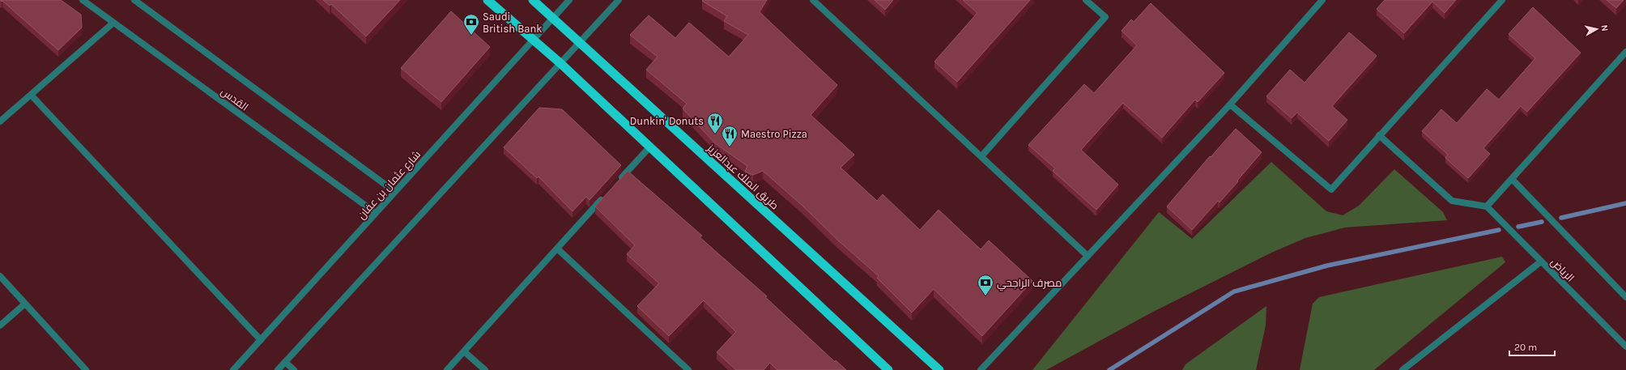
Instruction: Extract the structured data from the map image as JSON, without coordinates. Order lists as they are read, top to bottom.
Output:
{
  "streets": {
    "highway": ["طريق الملك عبدالعزيز"],
    "street": ["القدس", "شارع عثمان بن عفان", "الرياض"]
  },
  "crossings": [
    ["القدس", "شارع عثمان بن عفان"],
    ["طريق الملك عبدالعزيز", "شارع عثمان بن عفان"]
  ],
  "places": {
    "bank": ["Saudi British Bank", "مصرف الراجحي"],
    "restaurant": ["Dunkin' Donuts", "Maestro Pizza"]
  },
  "scale_bar": "20 m",
  "north": "right"
}
